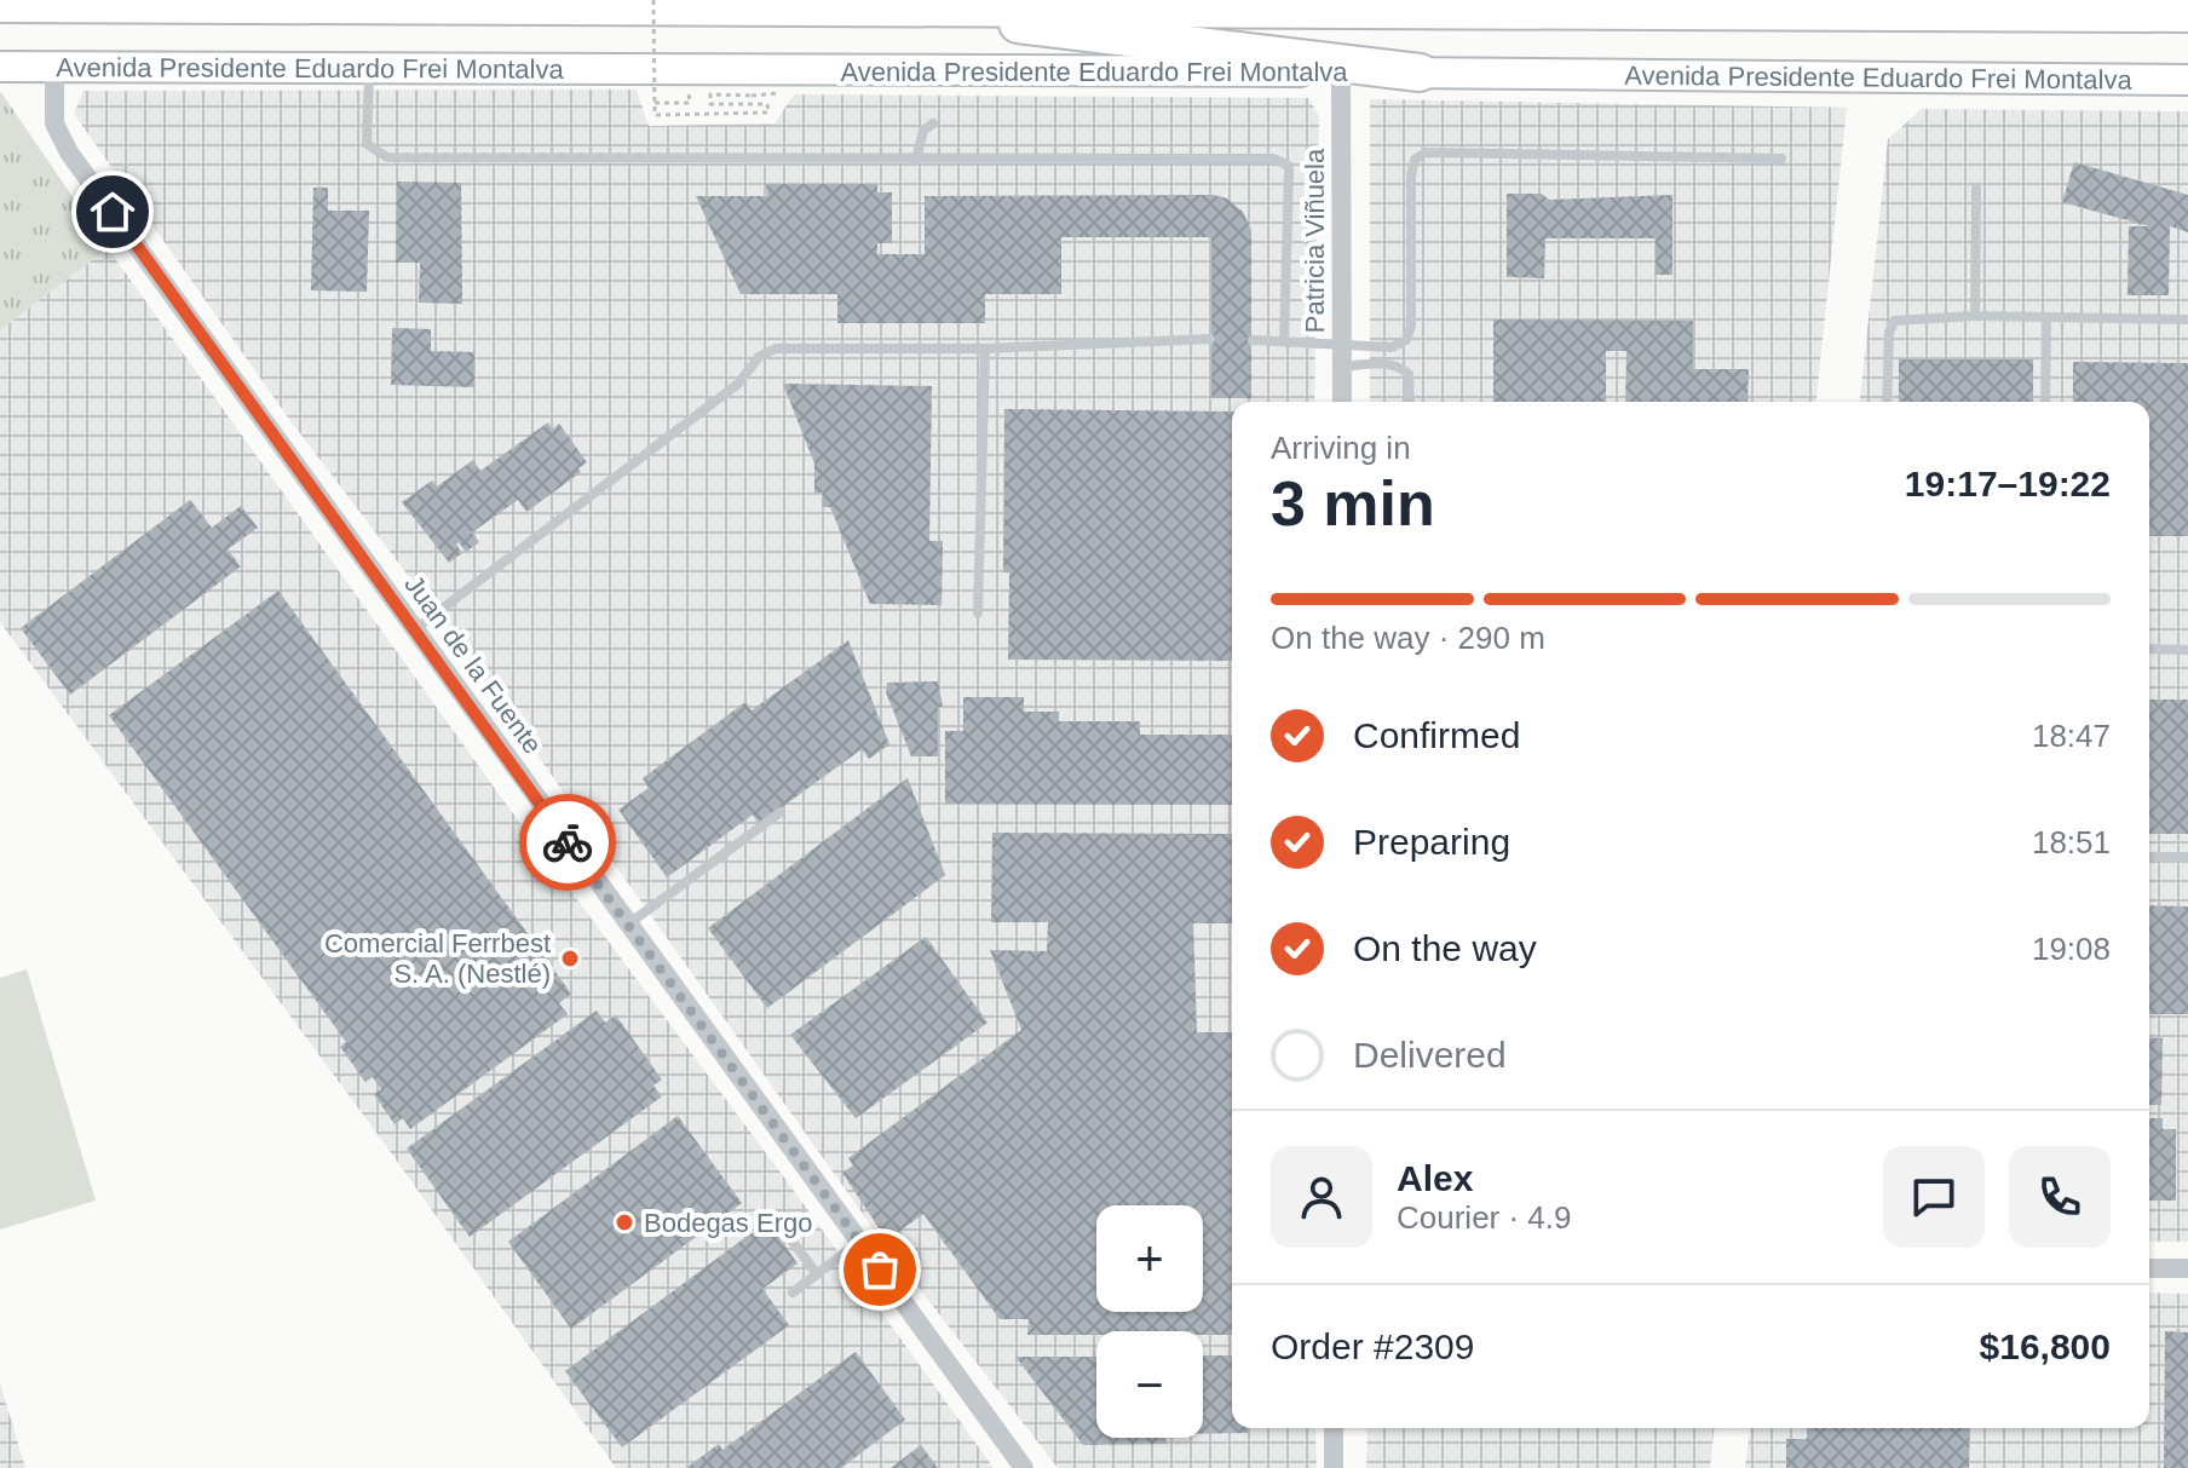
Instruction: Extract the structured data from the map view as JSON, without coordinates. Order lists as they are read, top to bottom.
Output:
{
  "streets": {
    "main road": ["Avenida Presidente Eduardo Frei Montalva"],
    "street": ["Patricia Viñuela", "Juan de la Fuente"]
  },
  "crossings": [
    ["Avenida Presidente Eduardo Frei Montalva", "Patricia Viñuela"],
    ["Avenida Presidente Eduardo Frei Montalva", "Juan de la Fuente"]
  ],
  "places": ["Comercial Ferrbest S. A. (Nestlé)", "Bodegas Ergo"],
  "page": {
    "heading": ["3 min", "Arriving in", "19:17–19:22"],
    "panel": [
      "Alex",
      "Courier · 4.9",
      "Order #2309",
      "$16,800"
    ],
    "bar": "On the way · 290 m",
    "list": [
      ["Confirmed", "18:47"],
      ["Preparing", "18:51"],
      ["On the way", "19:08"],
      "Delivered"
    ],
    "map_buttons": ["+", "−"]
  }
}
